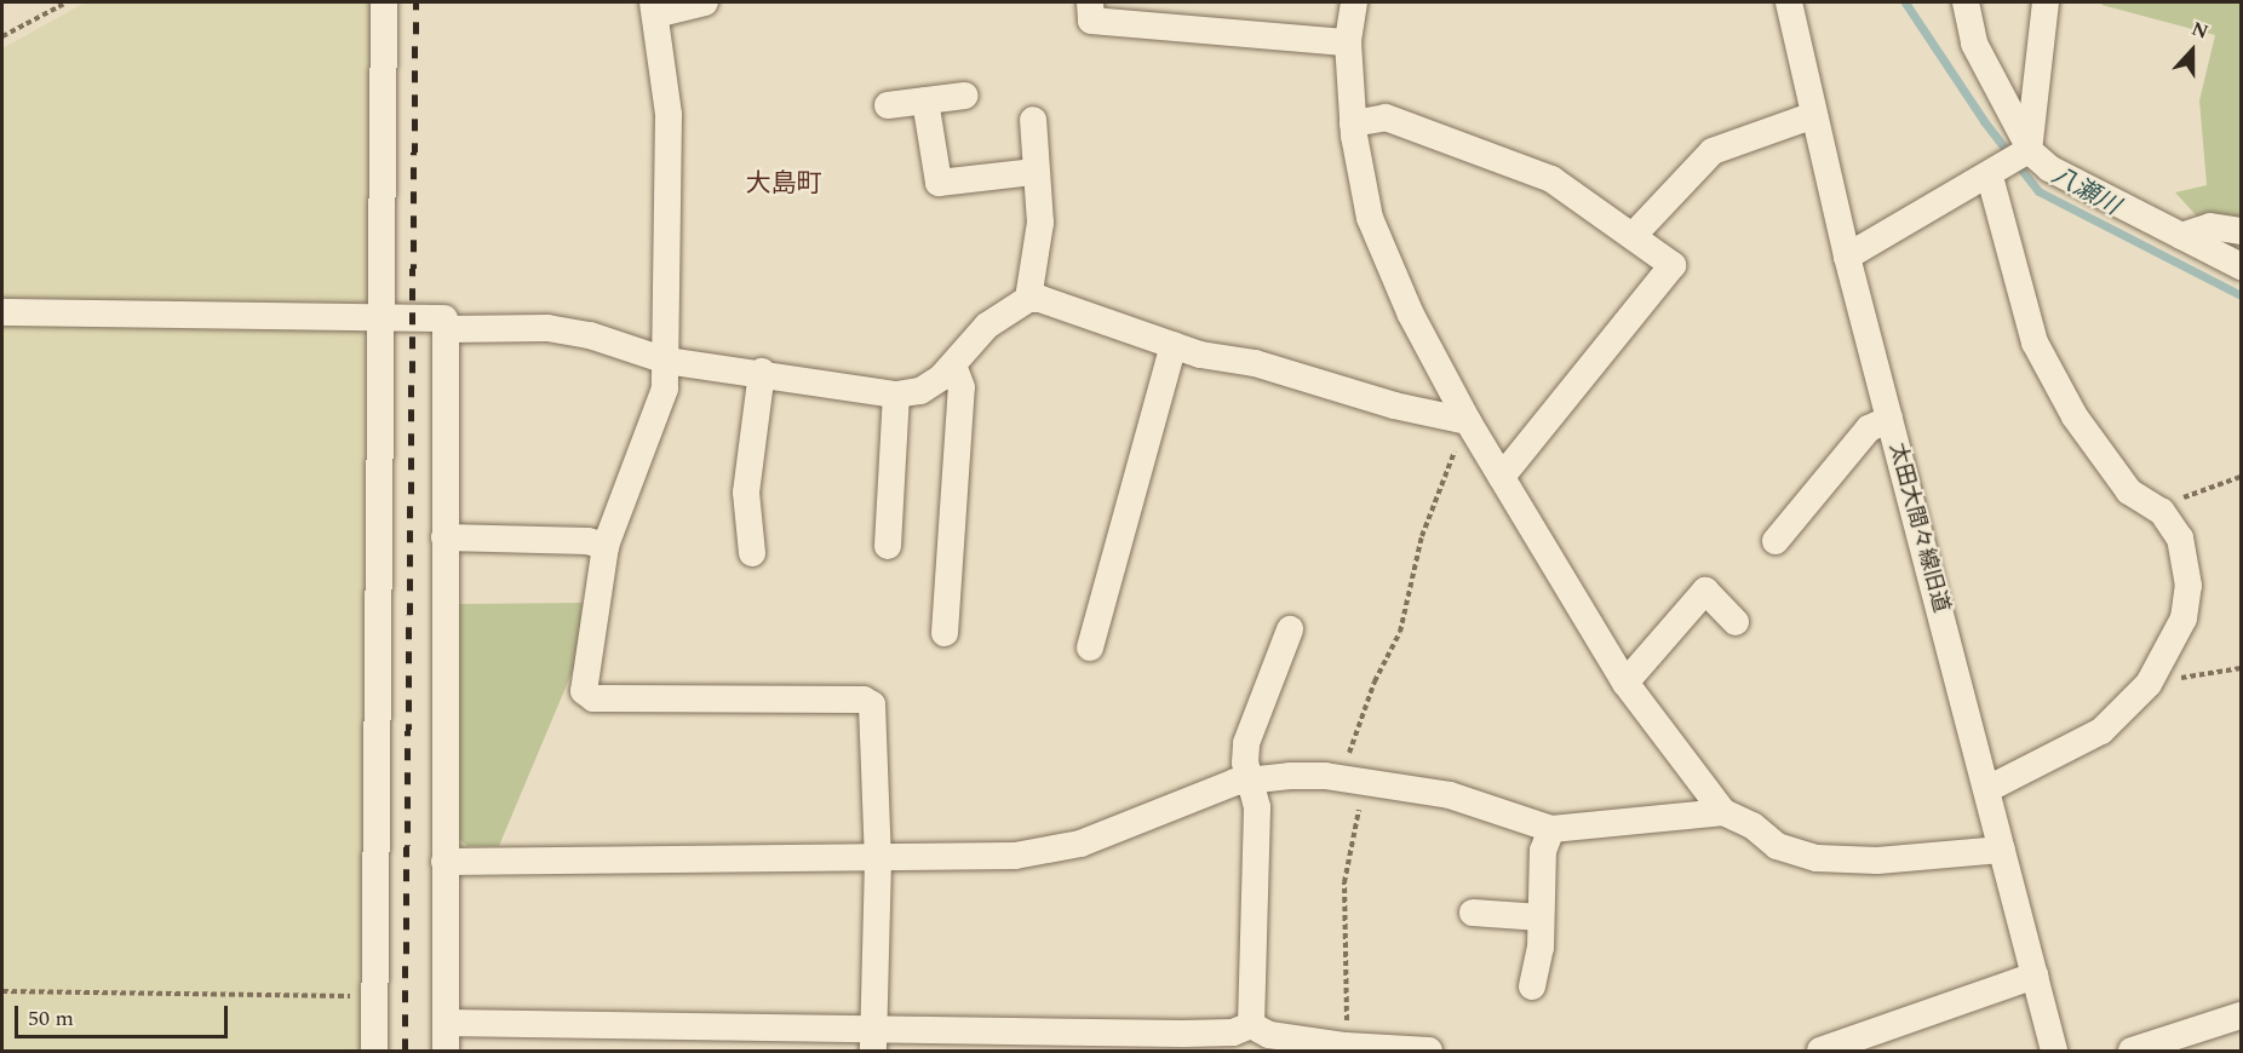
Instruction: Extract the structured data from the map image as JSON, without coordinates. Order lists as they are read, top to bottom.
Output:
{
  "streets": {
    "street": ["太田大間々線旧道"]
  },
  "districts": ["大島町"],
  "water": ["八瀬川"],
  "scale_bar": "50 m",
  "north": "top"
}
